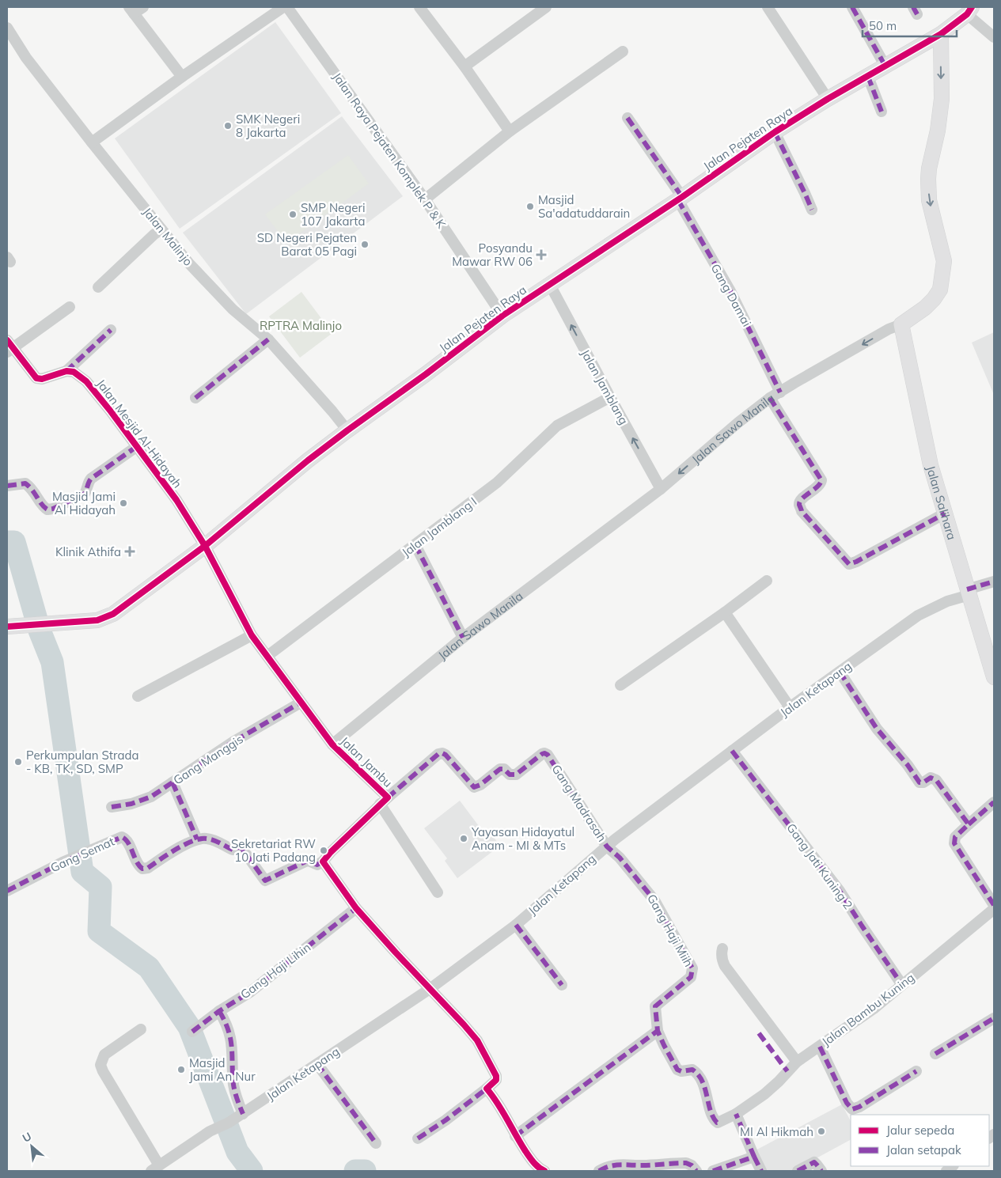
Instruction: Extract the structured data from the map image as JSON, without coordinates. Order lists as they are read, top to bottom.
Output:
{
  "streets": {
    "street": [
      "Jalan Pejaten Raya",
      "Jalan Raya Pejaten Komplek P & K",
      "Jalan Malinjo",
      "Gang Damai",
      "Jalan Jamblang",
      "Jalan Sawo Manila",
      "Jalan Mesjid Al-Hidayah",
      "Jalan Salihara",
      "Jalan Jamblang I",
      "Jalan Ketapang",
      "Gang Manggis",
      "Jalan Jambu",
      "Gang Madrasah",
      "Gang Semat",
      "Gang Jati Kuning 2",
      "Gang Haji Miih",
      "Gang Haji Lihin",
      "Jalan Bambu Kuning"
    ]
  },
  "crossings": [
    ["Jalan Pejaten Raya", "Jalan Raya Pejaten Komplek P & K"],
    ["Jalan Pejaten Raya", "Jalan Malinjo"],
    ["Jalan Pejaten Raya", "Gang Damai"],
    ["Jalan Pejaten Raya", "Jalan Jamblang"],
    ["Jalan Pejaten Raya", "Jalan Sawo Manila"],
    ["Jalan Pejaten Raya", "Jalan Mesjid Al-Hidayah"],
    ["Jalan Pejaten Raya", "Jalan Jambu"],
    ["Gang Damai", "Jalan Sawo Manila"],
    ["Jalan Jamblang", "Jalan Sawo Manila"],
    ["Jalan Jamblang", "Jalan Jamblang I"],
    ["Jalan Sawo Manila", "Jalan Salihara"],
    ["Jalan Sawo Manila", "Jalan Jambu"],
    ["Jalan Mesjid Al-Hidayah", "Jalan Jambu"],
    ["Jalan Salihara", "Jalan Ketapang"],
    ["Jalan Jamblang I", "Jalan Jambu"],
    ["Jalan Ketapang", "Gang Madrasah"],
    ["Jalan Ketapang", "Gang Jati Kuning 2"],
    ["Jalan Ketapang", "Gang Haji Miih"],
    ["Gang Manggis", "Jalan Jambu"],
    ["Jalan Jambu", "Gang Madrasah"],
    ["Gang Madrasah", "Gang Haji Miih"],
    ["Gang Jati Kuning 2", "Jalan Bambu Kuning"],
    ["Gang Haji Miih", "Jalan Bambu Kuning"]
  ],
  "one_way": ["Jalan Jamblang", "Jalan Sawo Manila"],
  "parks": ["RPTRA Malinjo"],
  "places": {
    "other": [
      "SMK Negeri 8 Jakarta",
      "Masjid Sa'adatuddarain",
      "SMP Negeri 107 Jakarta",
      "SD Negeri Pejaten Barat 05 Pagi",
      "Masjid Jami Al Hidayah",
      "Perkumpulan Strada - KB, TK, SD, SMP",
      "Yayasan Hidayatul Anam - MI & MTs",
      "Sekretariat RW 10 Jati Padang",
      "Masjid Jami An Nur",
      "MI Al Hikmah"
    ],
    "health": ["Posyandu Mawar RW 06", "Klinik Athifa"]
  },
  "legend": ["Jalur sepeda", "Jalan setapak"],
  "scale_bar": "50 m",
  "north": "top left"
}
